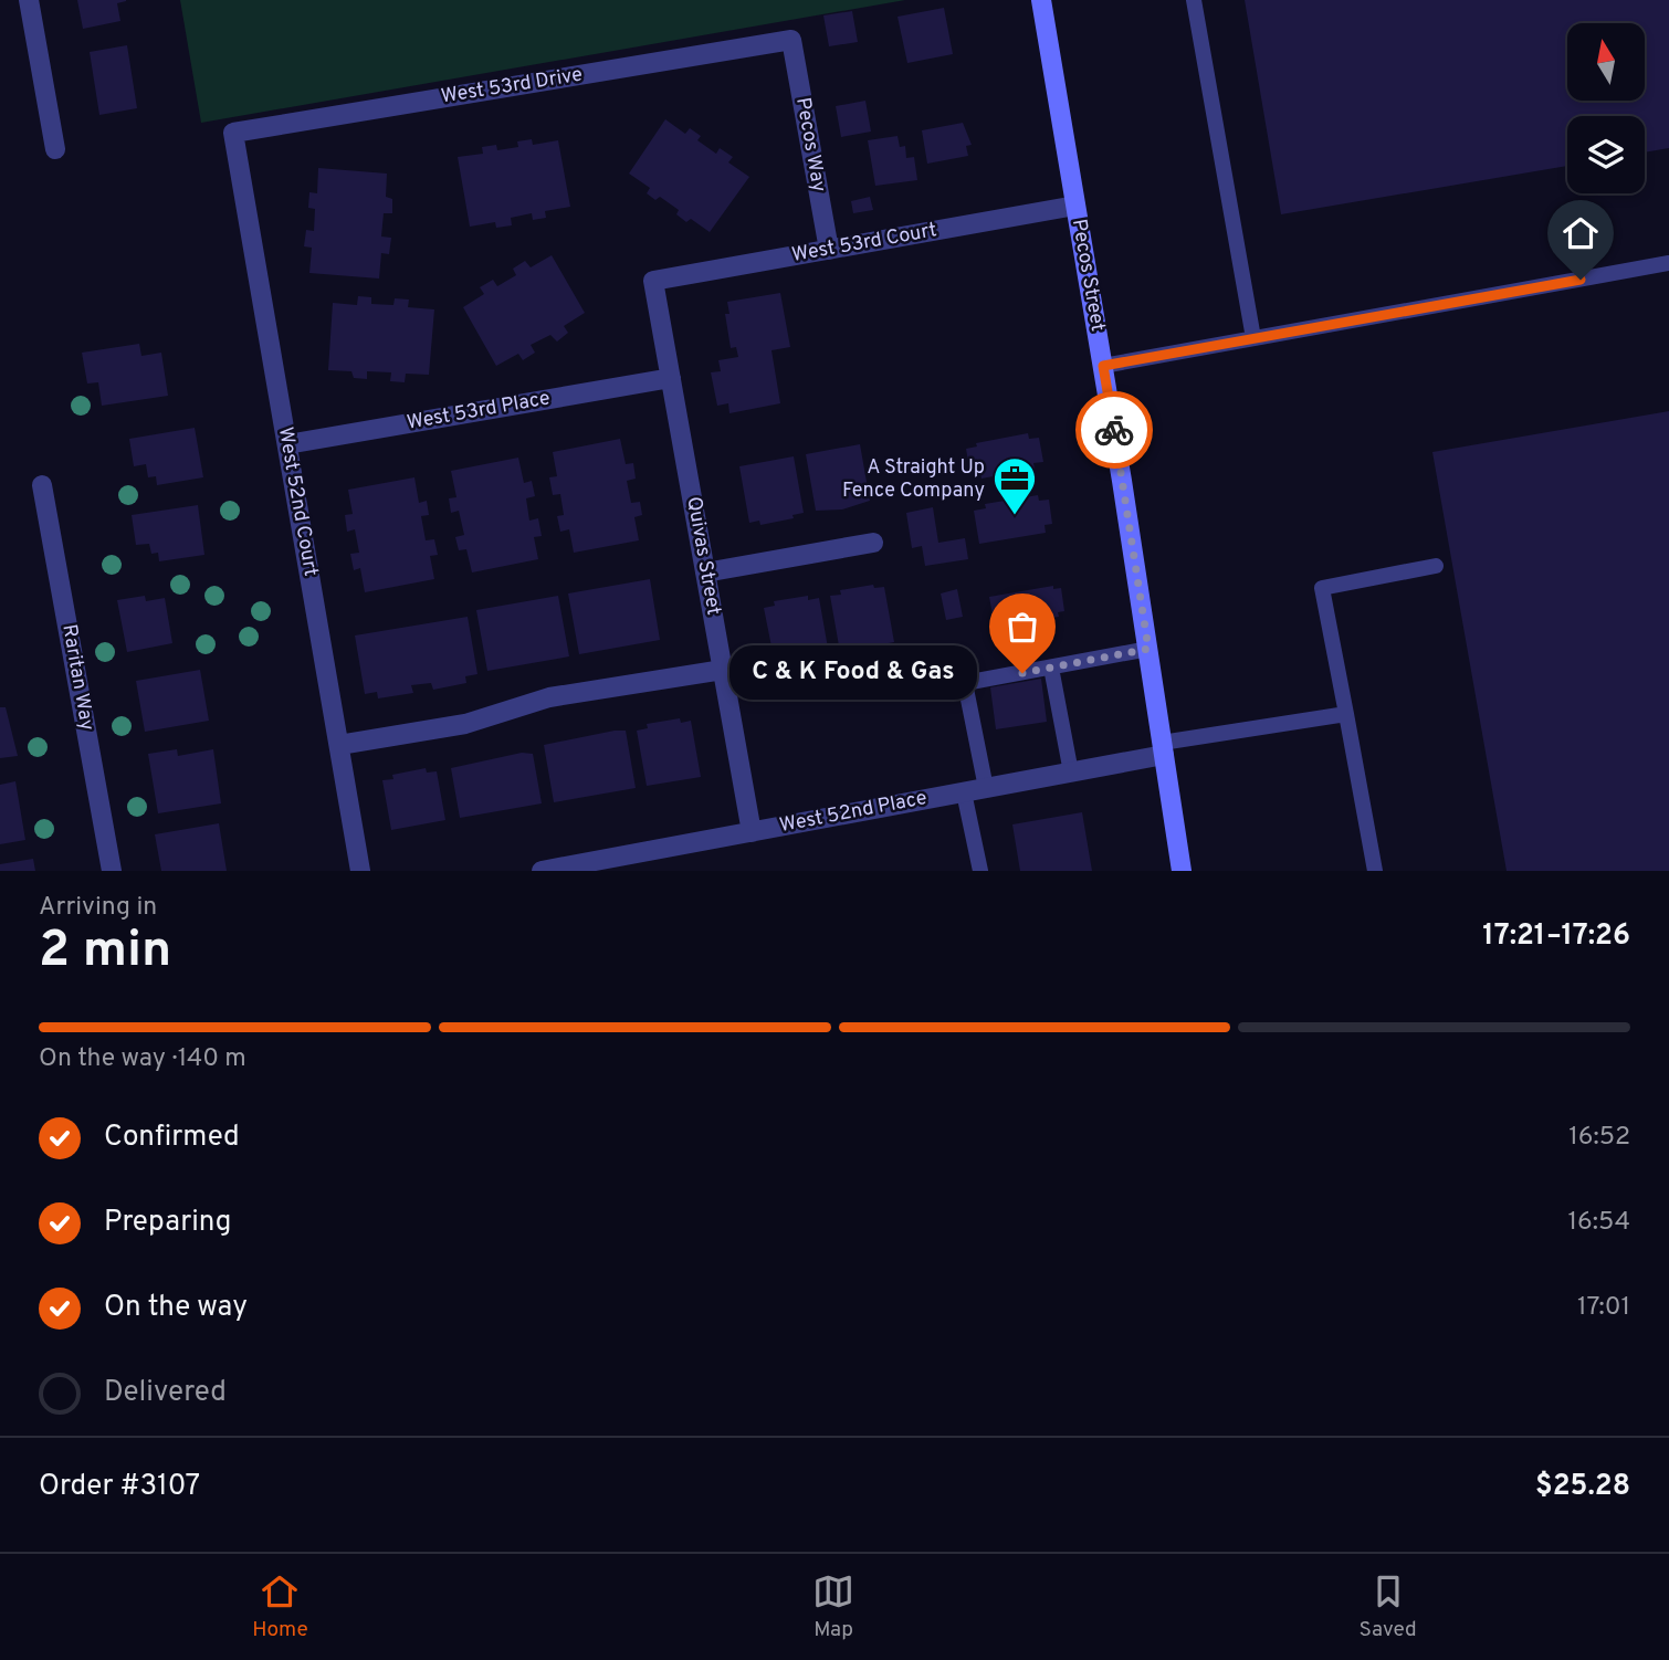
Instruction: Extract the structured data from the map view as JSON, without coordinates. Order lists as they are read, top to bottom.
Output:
{
  "streets": {
    "main road": ["Pecos Street"],
    "street": [
      "West 53rd Drive",
      "Pecos Way",
      "West 53rd Court",
      "West 53rd Place",
      "West 52nd Court",
      "Quivas Street",
      "Raritan Way",
      "West 52nd Place"
    ]
  },
  "crossings": [
    ["West 53rd Drive", "Pecos Way"],
    ["West 53rd Drive", "West 52nd Court"],
    ["Pecos Way", "West 53rd Court"],
    ["West 53rd Court", "Pecos Street"],
    ["West 53rd Court", "Quivas Street"],
    ["Pecos Street", "West 52nd Place"],
    ["West 53rd Place", "West 52nd Court"],
    ["West 53rd Place", "Quivas Street"],
    ["Quivas Street", "West 52nd Place"]
  ],
  "places": {
    "office": ["A Straight Up Fence Company"],
    "other": ["C & K Food & Gas"]
  },
  "north": "top",
  "page": {
    "bubble": "C & K Food & Gas",
    "heading": ["2 min", "Arriving in", "17:21–17:26"],
    "panel": ["Order #3107", "$25.28"],
    "bar": "On the way · 140 m",
    "list": [
      ["Confirmed", "16:52"],
      ["Preparing", "16:54"],
      ["On the way", "17:01"],
      "Delivered"
    ],
    "tabs": ["Home", "Map", "Saved"]
  }
}
